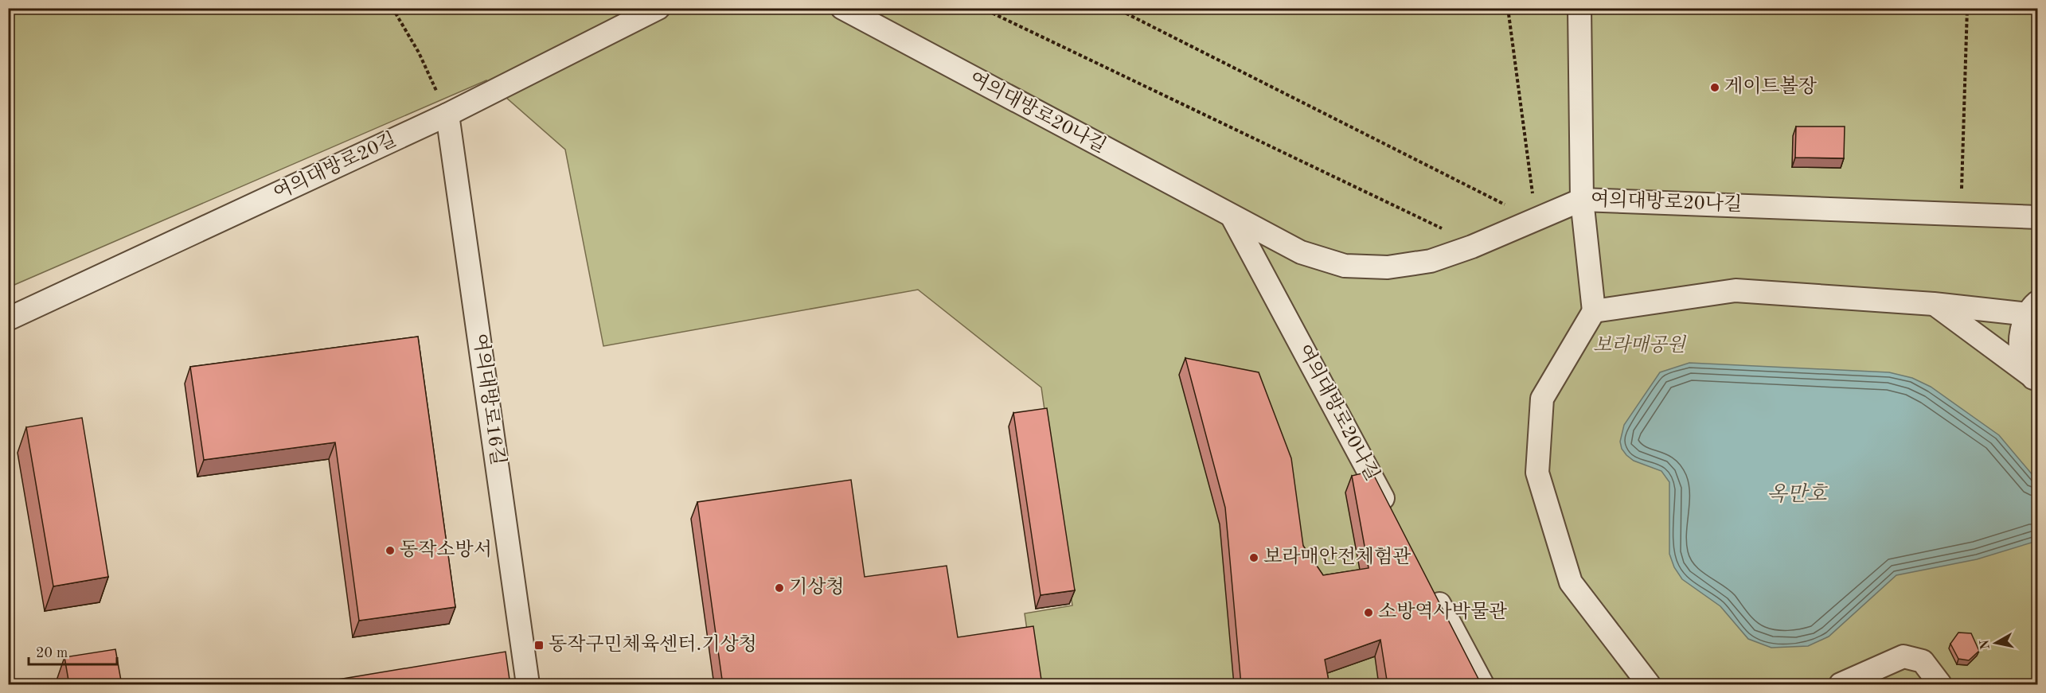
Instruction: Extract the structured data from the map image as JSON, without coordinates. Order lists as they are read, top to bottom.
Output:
{
  "streets": {
    "street": ["여의대방로20나길", "여의대방로20길", "여의대방로16길"]
  },
  "crossings": [
    ["여의대방로20길", "여의대방로16길"]
  ],
  "water": ["옥만호"],
  "parks": ["보라매공원"],
  "places": {
    "other": [
      "게이트볼장",
      "동작소방서",
      "보라매안전체험관",
      "기상청",
      "소방역사박물관"
    ],
    "transit": ["동작구민체육센터.기상청"]
  },
  "scale_bar": "20 m",
  "north": "left"
}
